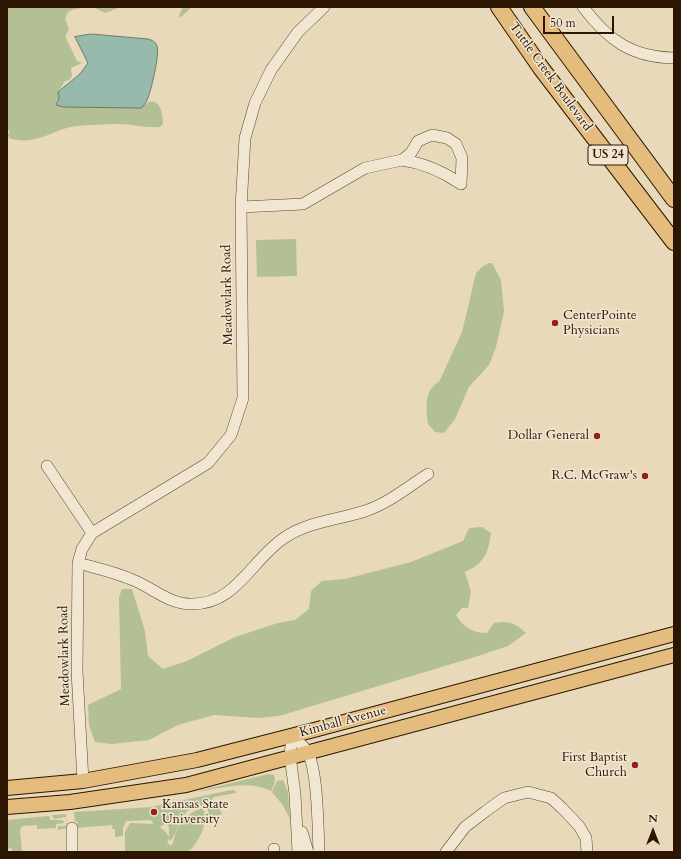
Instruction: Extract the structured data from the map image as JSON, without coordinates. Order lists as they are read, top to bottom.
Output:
{
  "streets": {
    "highway": ["Tuttle Creek Boulevard", "US 24"],
    "main road": ["Kimball Avenue"],
    "street": ["Meadowlark Road"]
  },
  "crossings": [
    ["Meadowlark Road", "Kimball Avenue"]
  ],
  "places": [
    "CenterPointe Physicians",
    "Dollar General",
    "R.C. McGraw's",
    "First Baptist Church",
    "Kansas State University"
  ],
  "scale_bar": "50 m",
  "north": "top"
}
